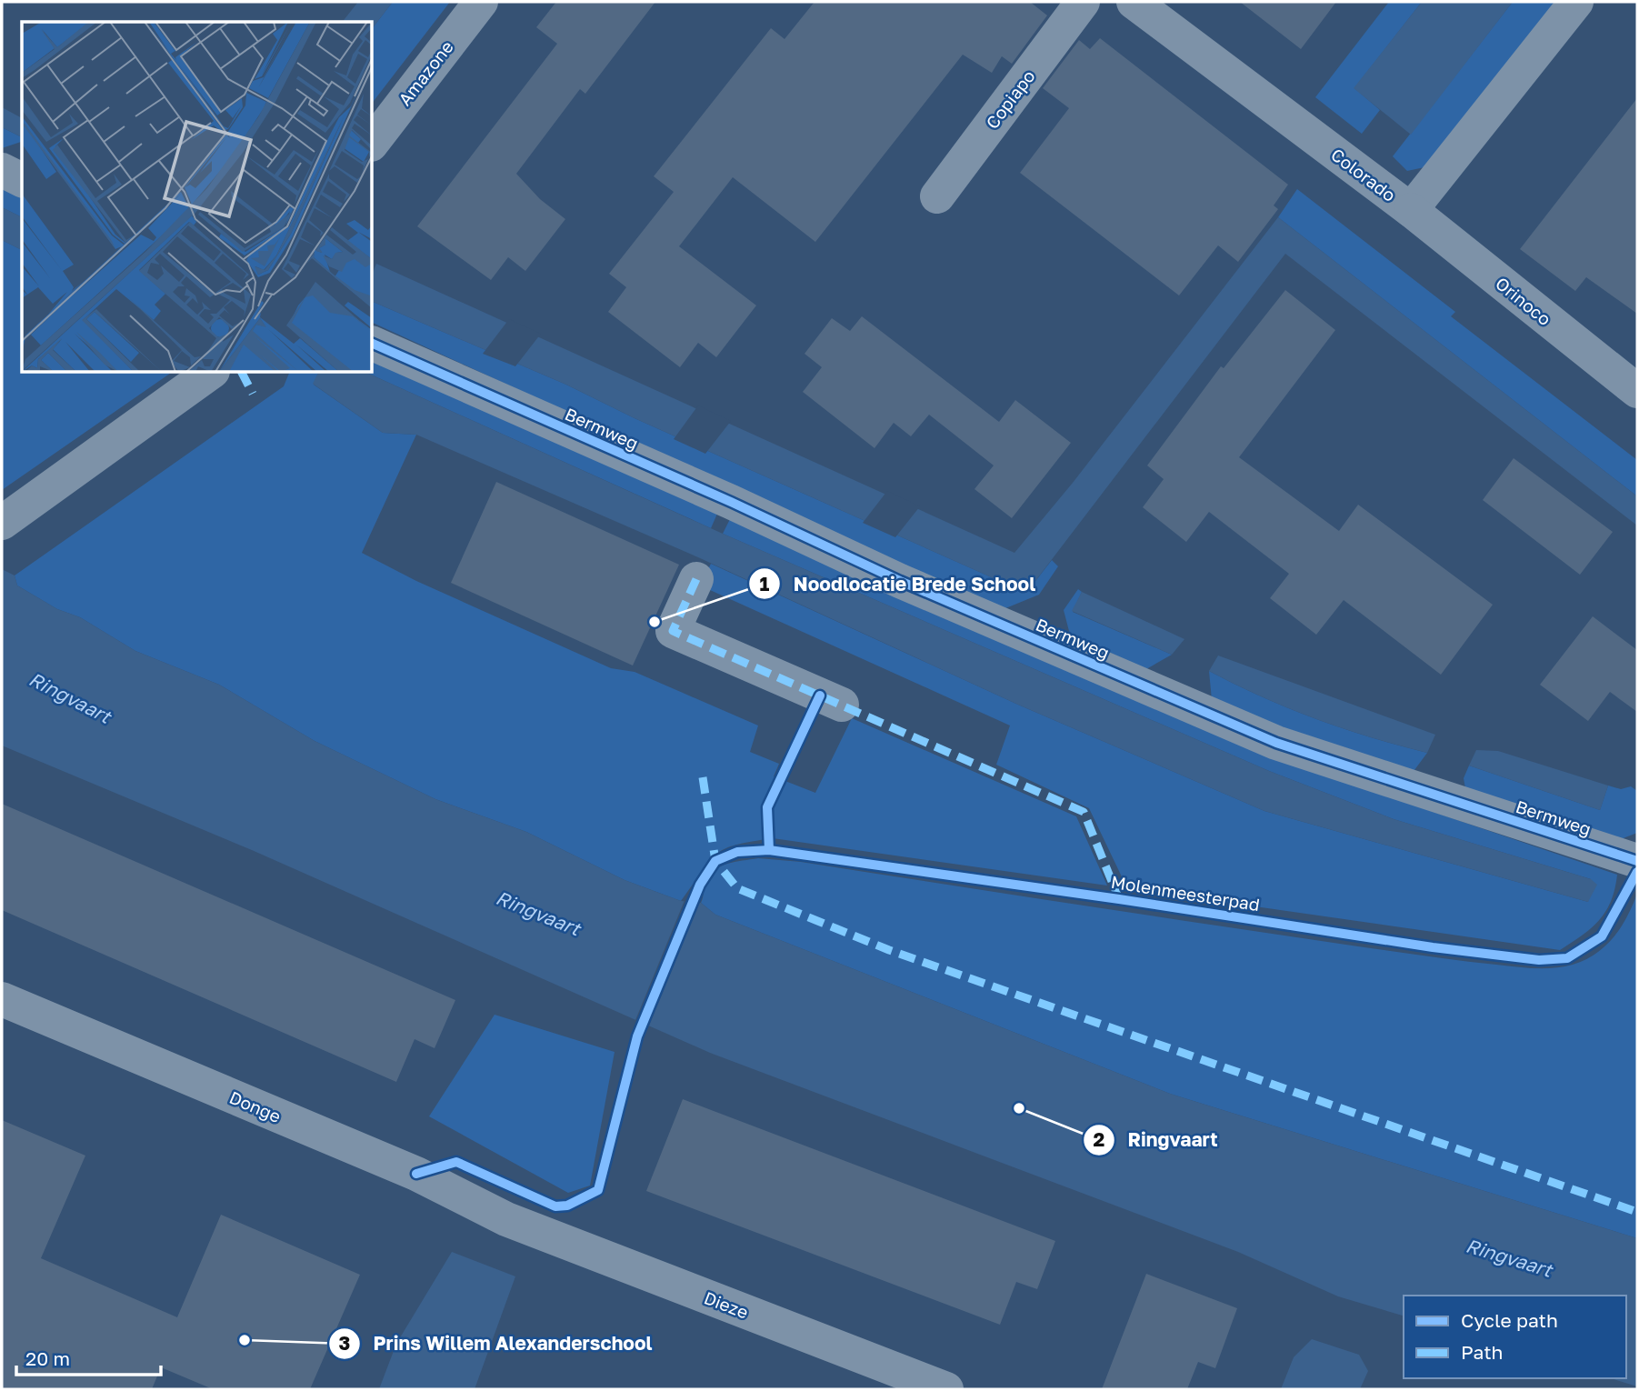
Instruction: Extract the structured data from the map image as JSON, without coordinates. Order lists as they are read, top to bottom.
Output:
{
  "streets": {
    "street": [
      "Amazone",
      "Copiapo",
      "Colorado",
      "Orinoco",
      "Bermweg",
      "Donge",
      "Dieze"
    ],
    "cycle path": ["Molenmeesterpad"]
  },
  "crossings": [
    ["Colorado", "Orinoco"],
    ["Donge", "Dieze"]
  ],
  "water": ["Ringvaart"],
  "places": ["Noodlocatie Brede School", "Ringvaart", "Prins Willem Alexanderschool"],
  "legend": ["Cycle path", "Path"],
  "scale_bar": "20 m"
}
